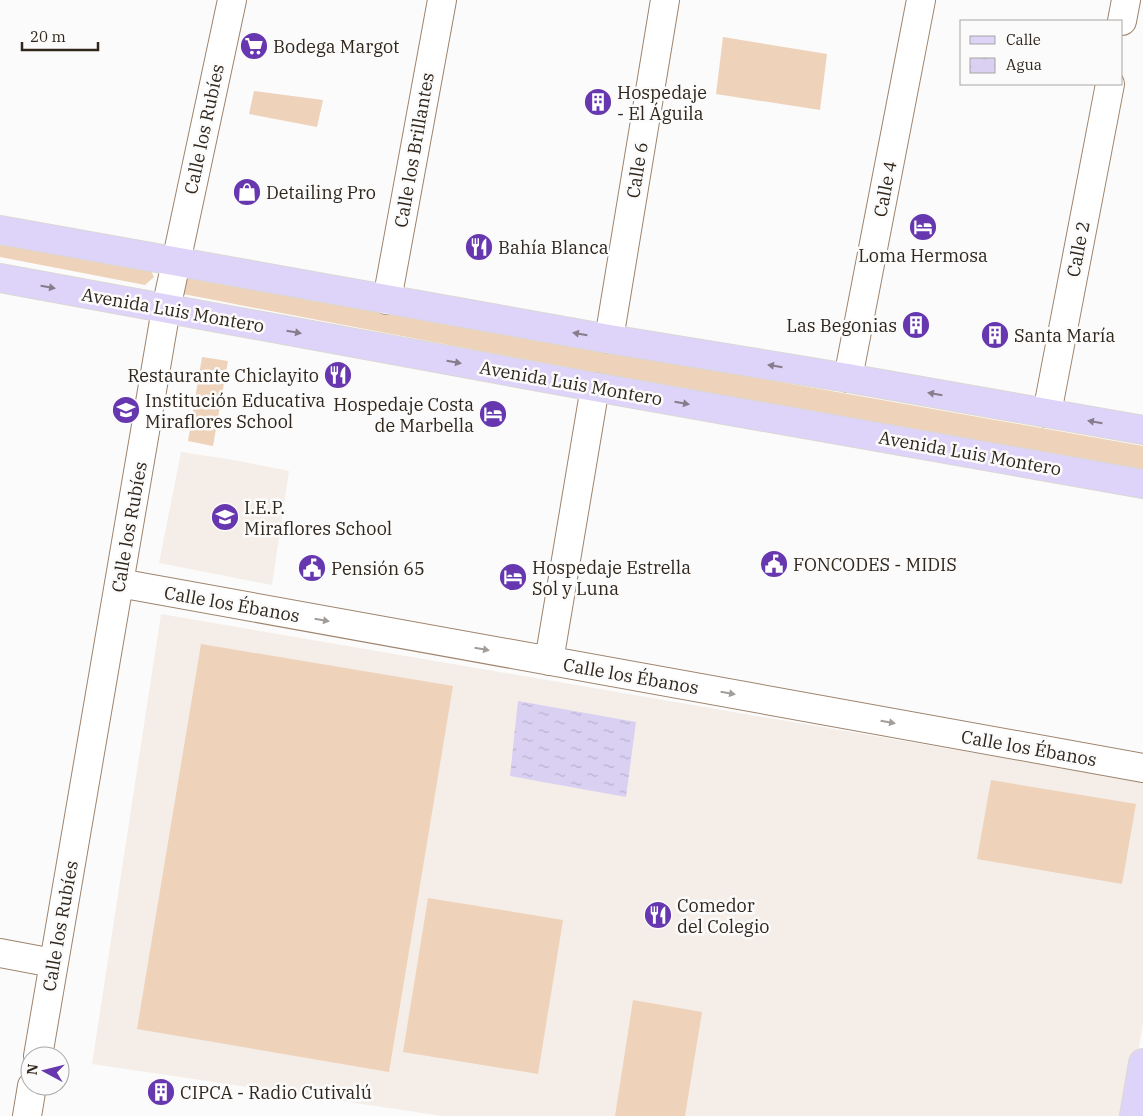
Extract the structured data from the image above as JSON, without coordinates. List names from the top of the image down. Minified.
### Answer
{"streets":{"main road":["Avenida Luis Montero"],"street":["Calle los Rubíes","Calle los Brillantes","Calle 6","Calle 4","Calle 2","Calle los Ébanos"]},"crossings":[["Calle los Rubíes","Avenida Luis Montero"],["Calle los Rubíes","Calle los Ébanos"]],"one_way":["Calle los Ébanos"],"places":{"supermarket":["Bodega Margot"],"building":["Hospedaje - El Águila","Las Begonias","Santa María","CIPCA - Radio Cutivalú"],"shop":["Detailing Pro"],"hotel":["Loma Hermosa","Hospedaje Costa de Marbella","Hospedaje Estrella Sol y Luna"],"restaurant":["Bahía Blanca","Restaurante Chiclayito","Comedor del Colegio"],"school or university":["Institución Educativa Miraflores School","I.E.P. Miraflores School"],"public building":["FONCODES - MIDIS","Pensión 65"]},"legend":["Calle","Agua"],"scale_bar":"20 m","north":"left"}
